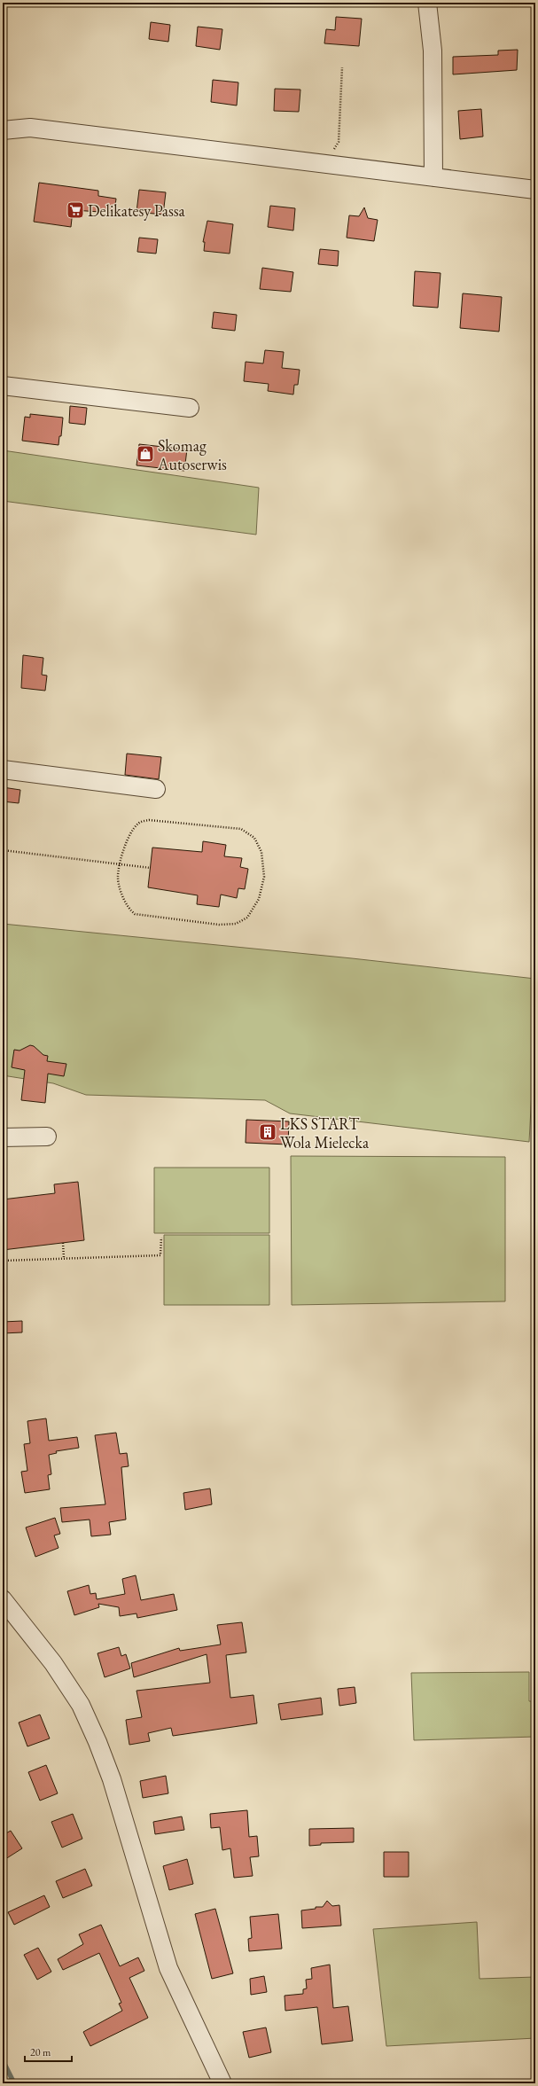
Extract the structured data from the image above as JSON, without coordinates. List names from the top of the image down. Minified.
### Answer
{"places":{"supermarket":["Delikatesy Passa"],"shop":["Skomag Autoserwis"],"building":["LKS START Wola Mielecka"]},"scale_bar":"20 m"}
